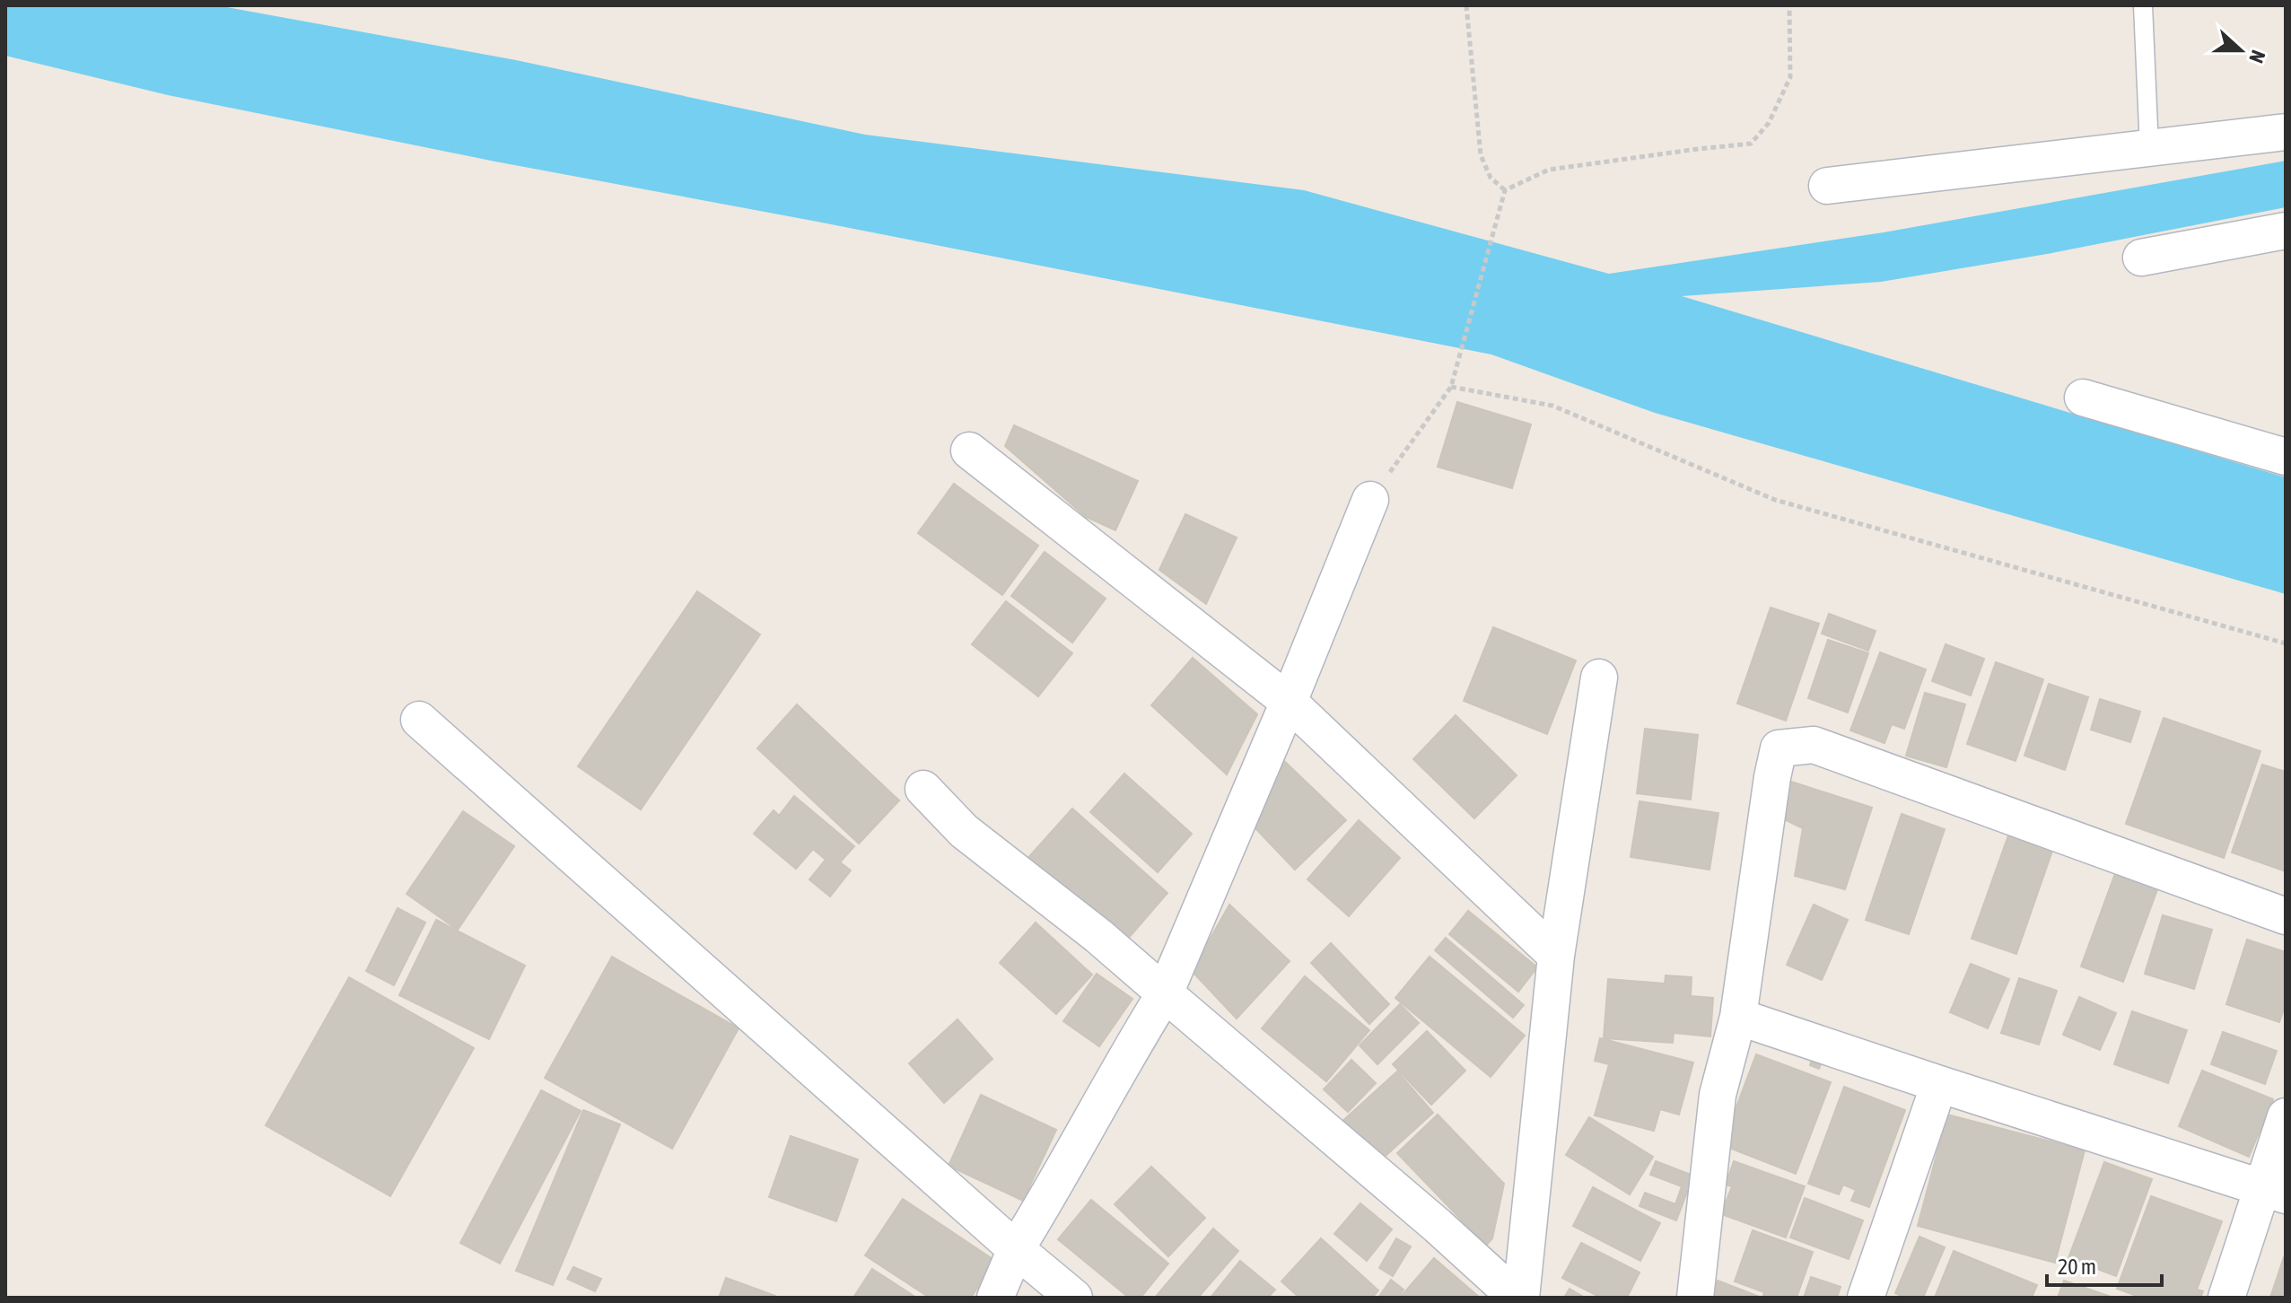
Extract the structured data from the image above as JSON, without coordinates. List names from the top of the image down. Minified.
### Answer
{"scale_bar":"20 m","north":"right"}
